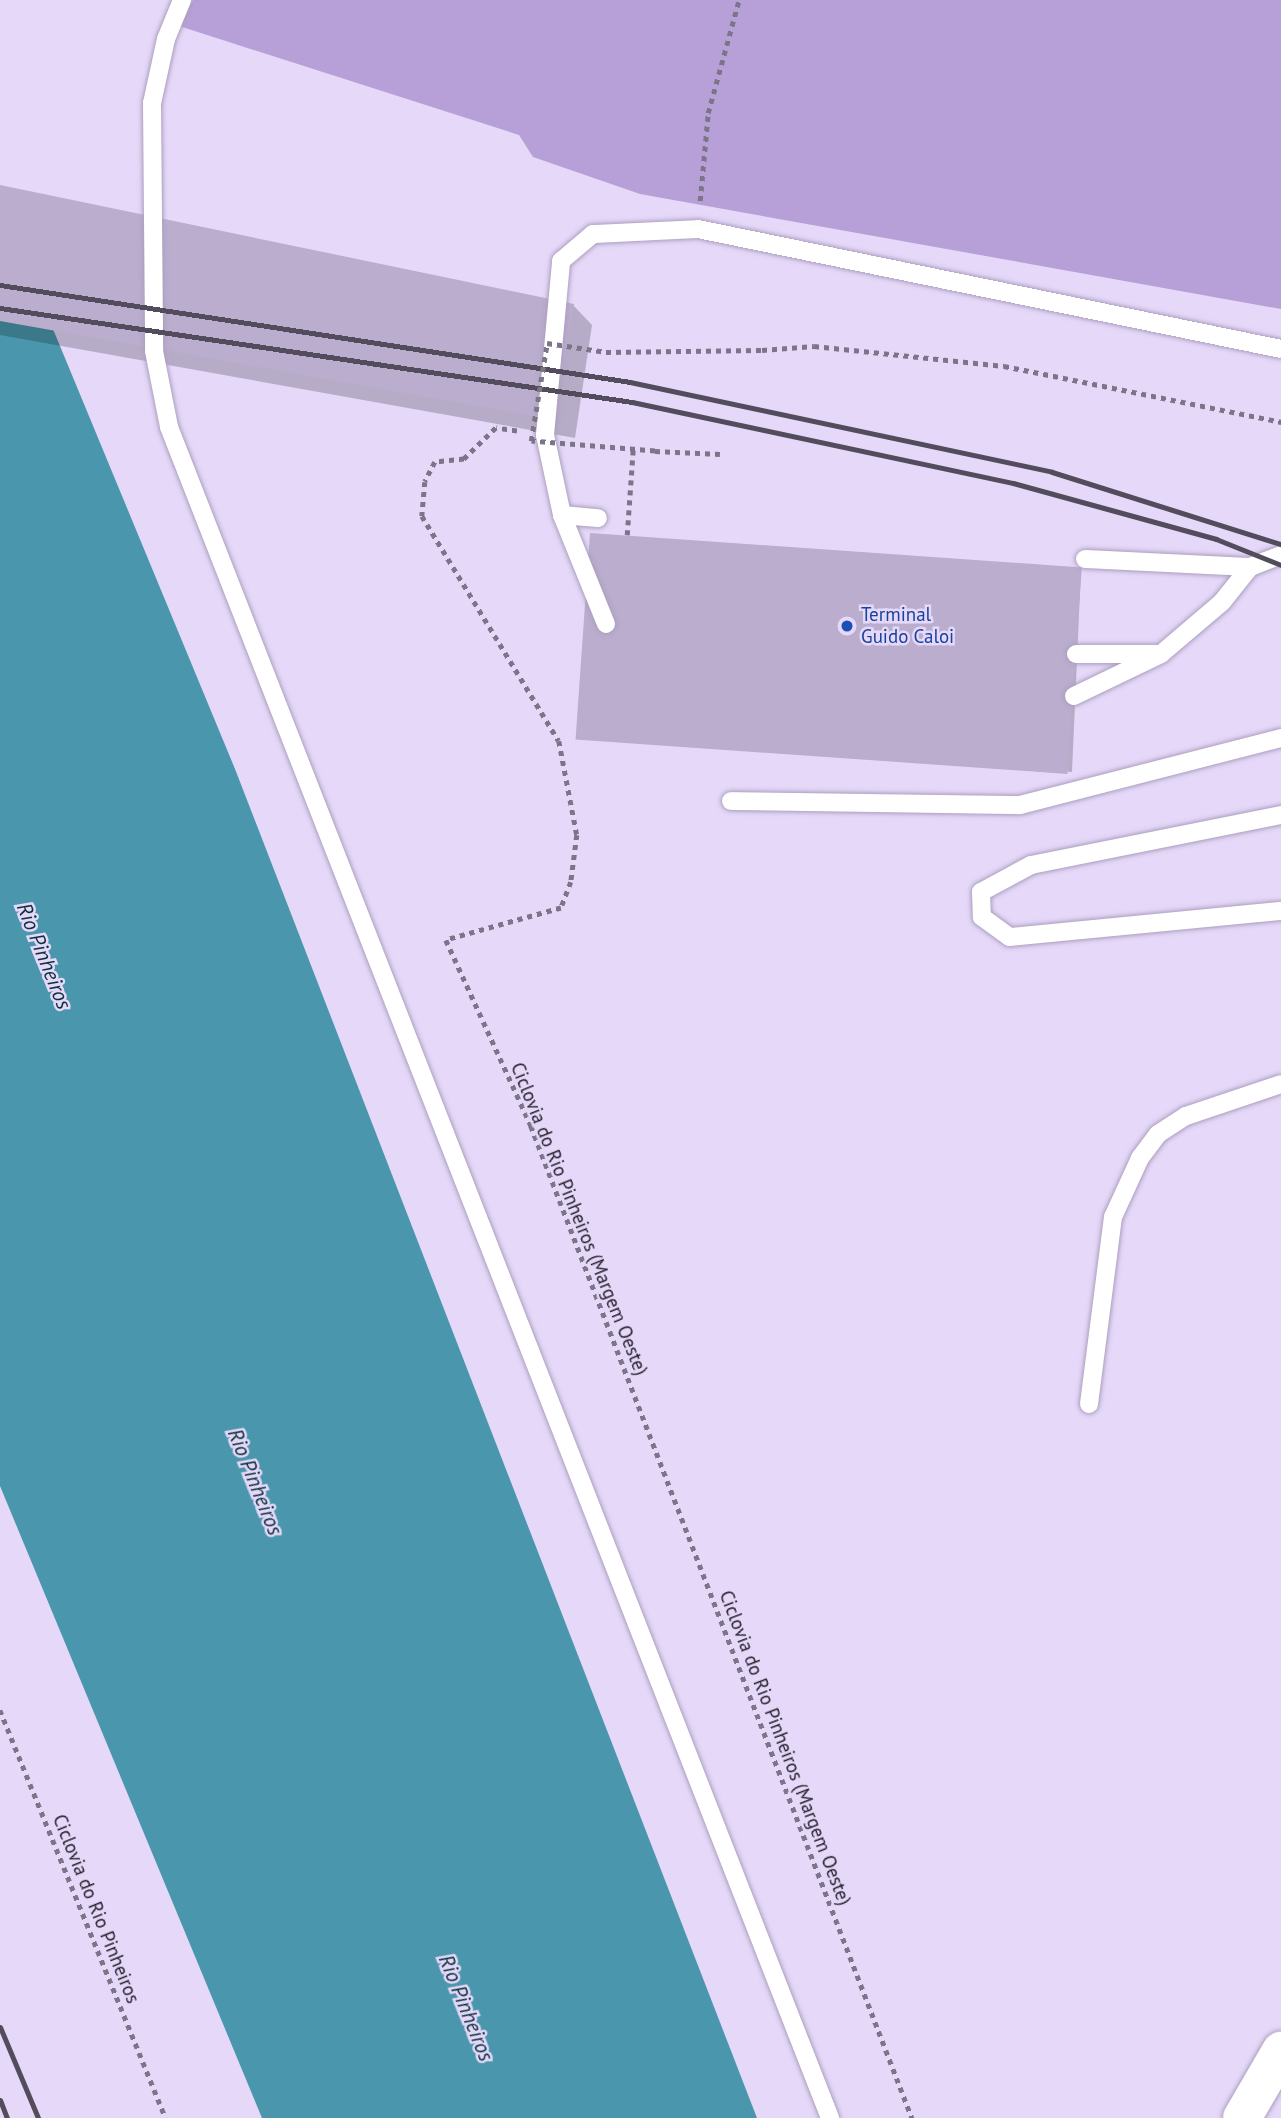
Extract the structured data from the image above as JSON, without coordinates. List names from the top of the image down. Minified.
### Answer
{"streets":{"path":["Ciclovia do Rio Pinheiros (Margem Oeste)","Ciclovia do Rio Pinheiros"]},"water":["Rio Pinheiros"],"places":["Terminal Guido Caloi"]}
